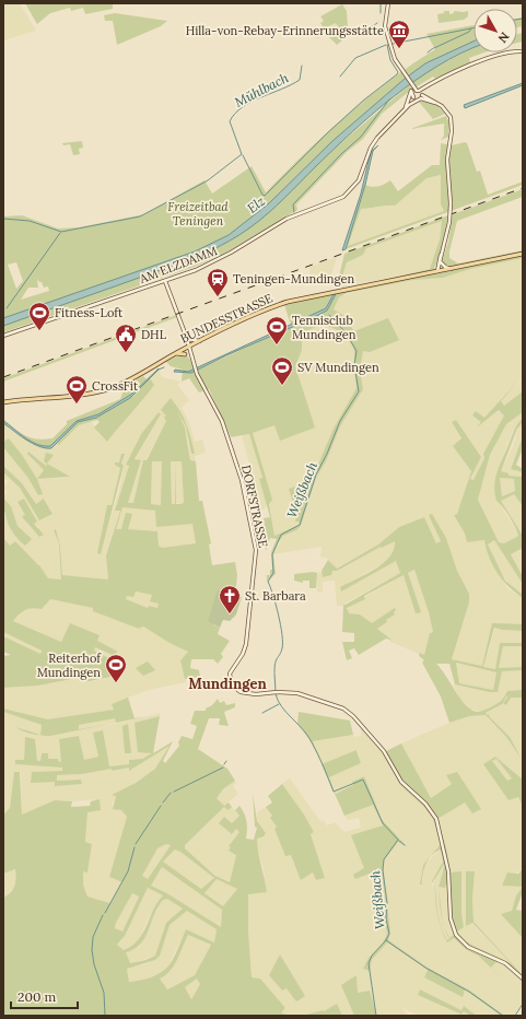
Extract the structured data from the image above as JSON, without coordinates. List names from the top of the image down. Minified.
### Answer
{"streets":{"main road":["BUNDESSTRASSE"],"street":["AM ELZDAMM","DORFSTRASSE"]},"crossings":[["AM ELZDAMM","DORFSTRASSE"],["BUNDESSTRASSE","DORFSTRASSE"]],"districts":["Mundingen"],"water":["Mühlbach","Elz","Weißbach"],"parks":["Freizeitbad Teningen"],"places":{"museum":["Hilla-von-Rebay-Erinnerungsstätte"],"station":["Teningen-Mundingen"],"sports":["Fitness-Loft","Tennisclub Mundingen","SV Mundingen","CrossFit","Reiterhof Mundingen"],"public building":["DHL"],"church":["St. Barbara"]},"scale_bar":"200 m","north":"bottom right"}
